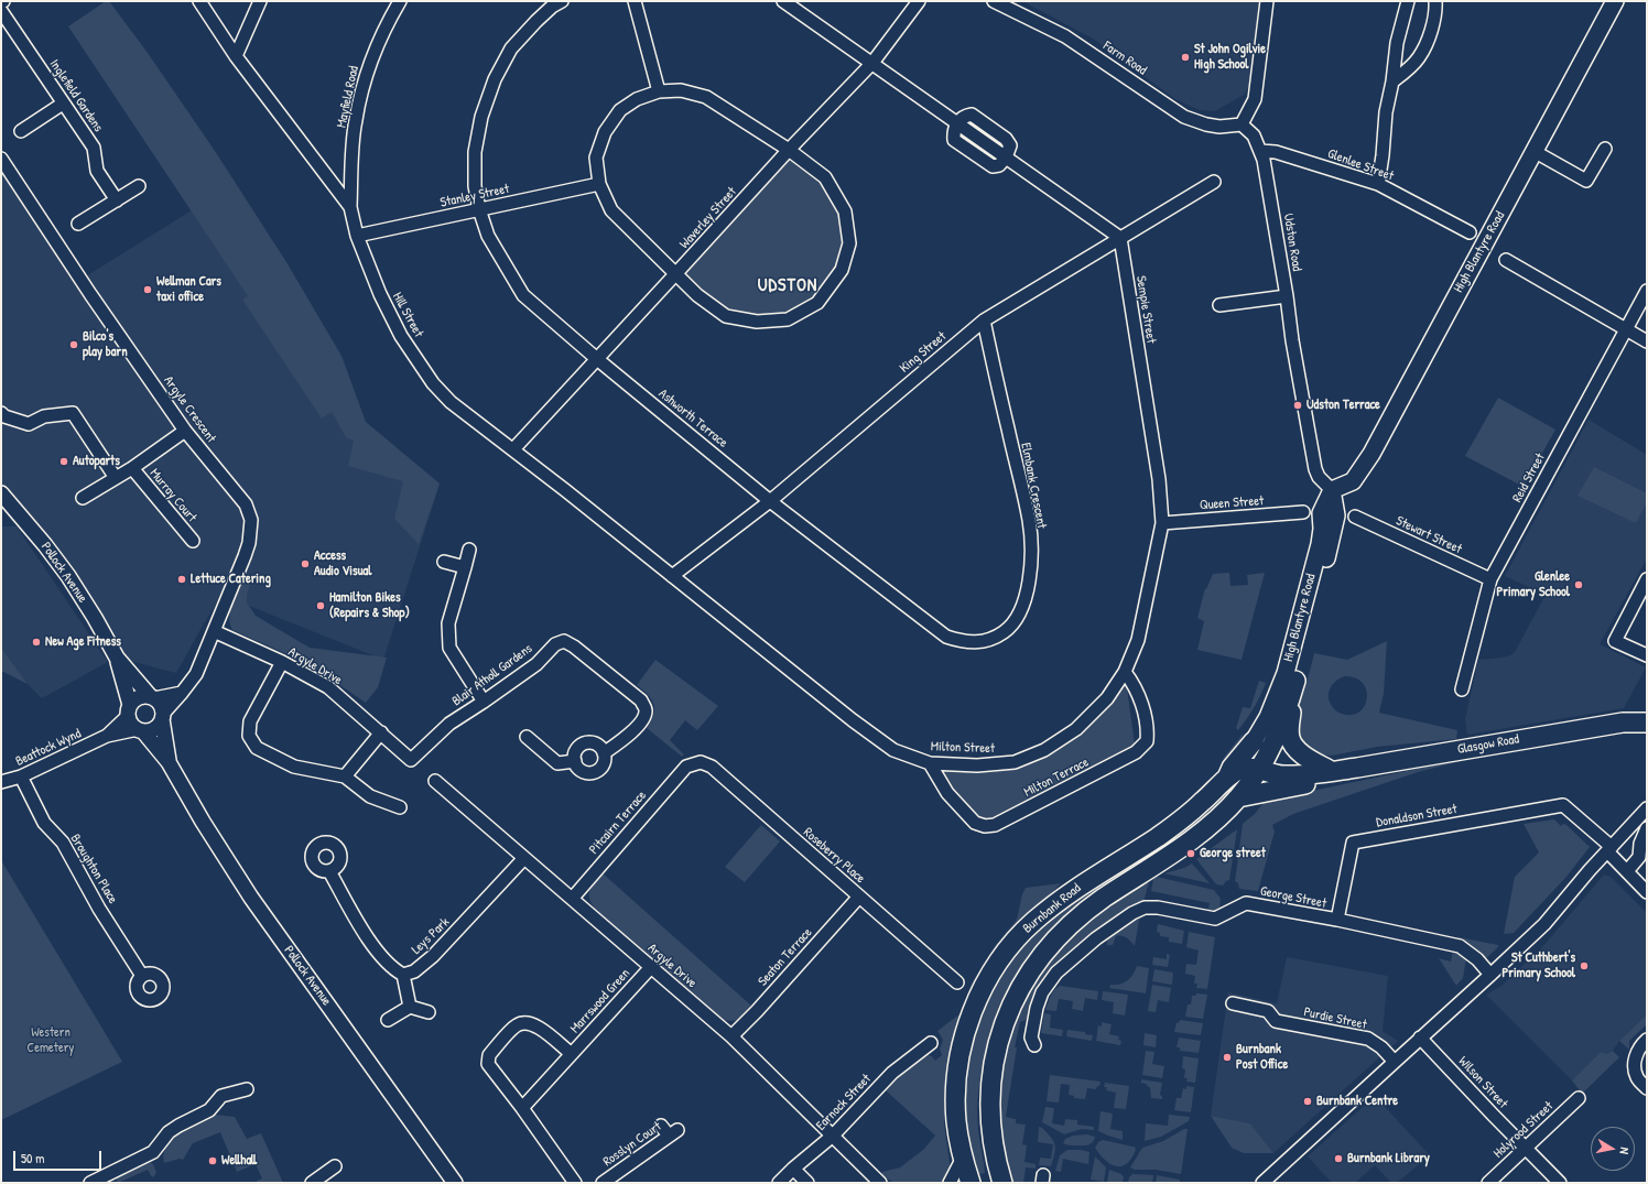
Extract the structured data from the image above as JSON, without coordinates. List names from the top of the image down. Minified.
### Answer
{"streets":{"main road":["High Blantyre Road","Glasgow Road","Burnbank Road"],"street":["Farm Road","Inglefield Gardens","Mayfield Road","Glenlee Street","Stanley Street","Waverley Street","Udston Road","Sempie Street","Hill Street","King Street","Argyle Crescent","Ashworth Terrace","Reid Street","Elmbank Crescent","Murray Court","Queen Street","Stewart Street","Pollock Avenue","Argyle Drive","Blair Atholl Gardens","Beattock Wynd","Milton Street","Milton Terrace","Donaldson Street","Pitcairn Terrace","Roseberry Place","Broughton Place","George Street","Leys Park","Seaton Terrace","Marrswood Green","Purdie Street","Wilson Street","Earnock Street","Holyrood Street","Rosslyn Court"]},"crossings":[["Farm Road","Udston Road"],["Mayfield Road","Hill Street"],["Glenlee Street","Udston Road"],["Stanley Street","Hill Street"],["Stanley Street","Ashworth Terrace"],["Waverley Street","Hill Street"],["Waverley Street","Ashworth Terrace"],["Udston Road","High Blantyre Road"],["High Blantyre Road","Burnbank Road"],["Sempie Street","King Street"],["Sempie Street","Queen Street"],["Sempie Street","Milton Street"],["Hill Street","King Street"],["Hill Street","Milton Street"],["King Street","Ashworth Terrace"],["King Street","Elmbank Crescent"],["King Street","Milton Street"],["Argyle Crescent","Murray Court"],["Argyle Crescent","Pollock Avenue"],["Argyle Crescent","Argyle Drive"],["Argyle Crescent","Beattock Wynd"],["Ashworth Terrace","Elmbank Crescent"],["Reid Street","Stewart Street"],["Queen Street","Milton Street"],["Pollock Avenue","Beattock Wynd"],["Argyle Drive","Blair Atholl Gardens"],["Argyle Drive","Pitcairn Terrace"],["Argyle Drive","Leys Park"],["Argyle Drive","Seaton Terrace"],["Argyle Drive","Marrswood Green"],["Argyle Drive","Earnock Street"],["Glasgow Road","Burnbank Road"],["Beattock Wynd","Broughton Place"],["Milton Street","Milton Terrace"],["Donaldson Street","George Street"],["Pitcairn Terrace","Roseberry Place"],["Roseberry Place","Seaton Terrace"],["Wilson Street","Holyrood Street"]],"districts":["UDSTON"],"parks":["Western Cemetery"],"places":["St John Ogilvie High School","Wellman Cars taxi office","Bilco's play barn","Udston Terrace","Autoparts","Access Audio Visual","Lettuce Catering","Glenlee Primary School","Hamilton Bikes (Repairs & Shop)","New Age Fitness","George street","St Cuthbert's Primary School","Burnbank Post Office","Burnbank Centre","Burnbank Library","Wellhall"],"scale_bar":"50 m","north":"right"}
